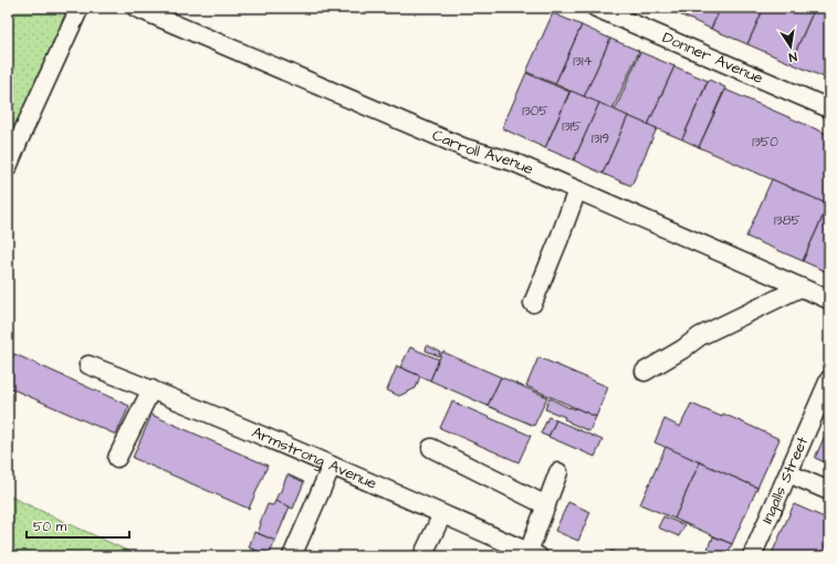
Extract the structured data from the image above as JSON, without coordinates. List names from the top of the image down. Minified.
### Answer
{"streets":{"street":["Donner Avenue","Carroll Avenue","Armstrong Avenue","Ingalls Street"]},"house_numbers":["1314","1305","1315","1319","1350","1385"],"scale_bar":"50 m","north":"bottom"}
